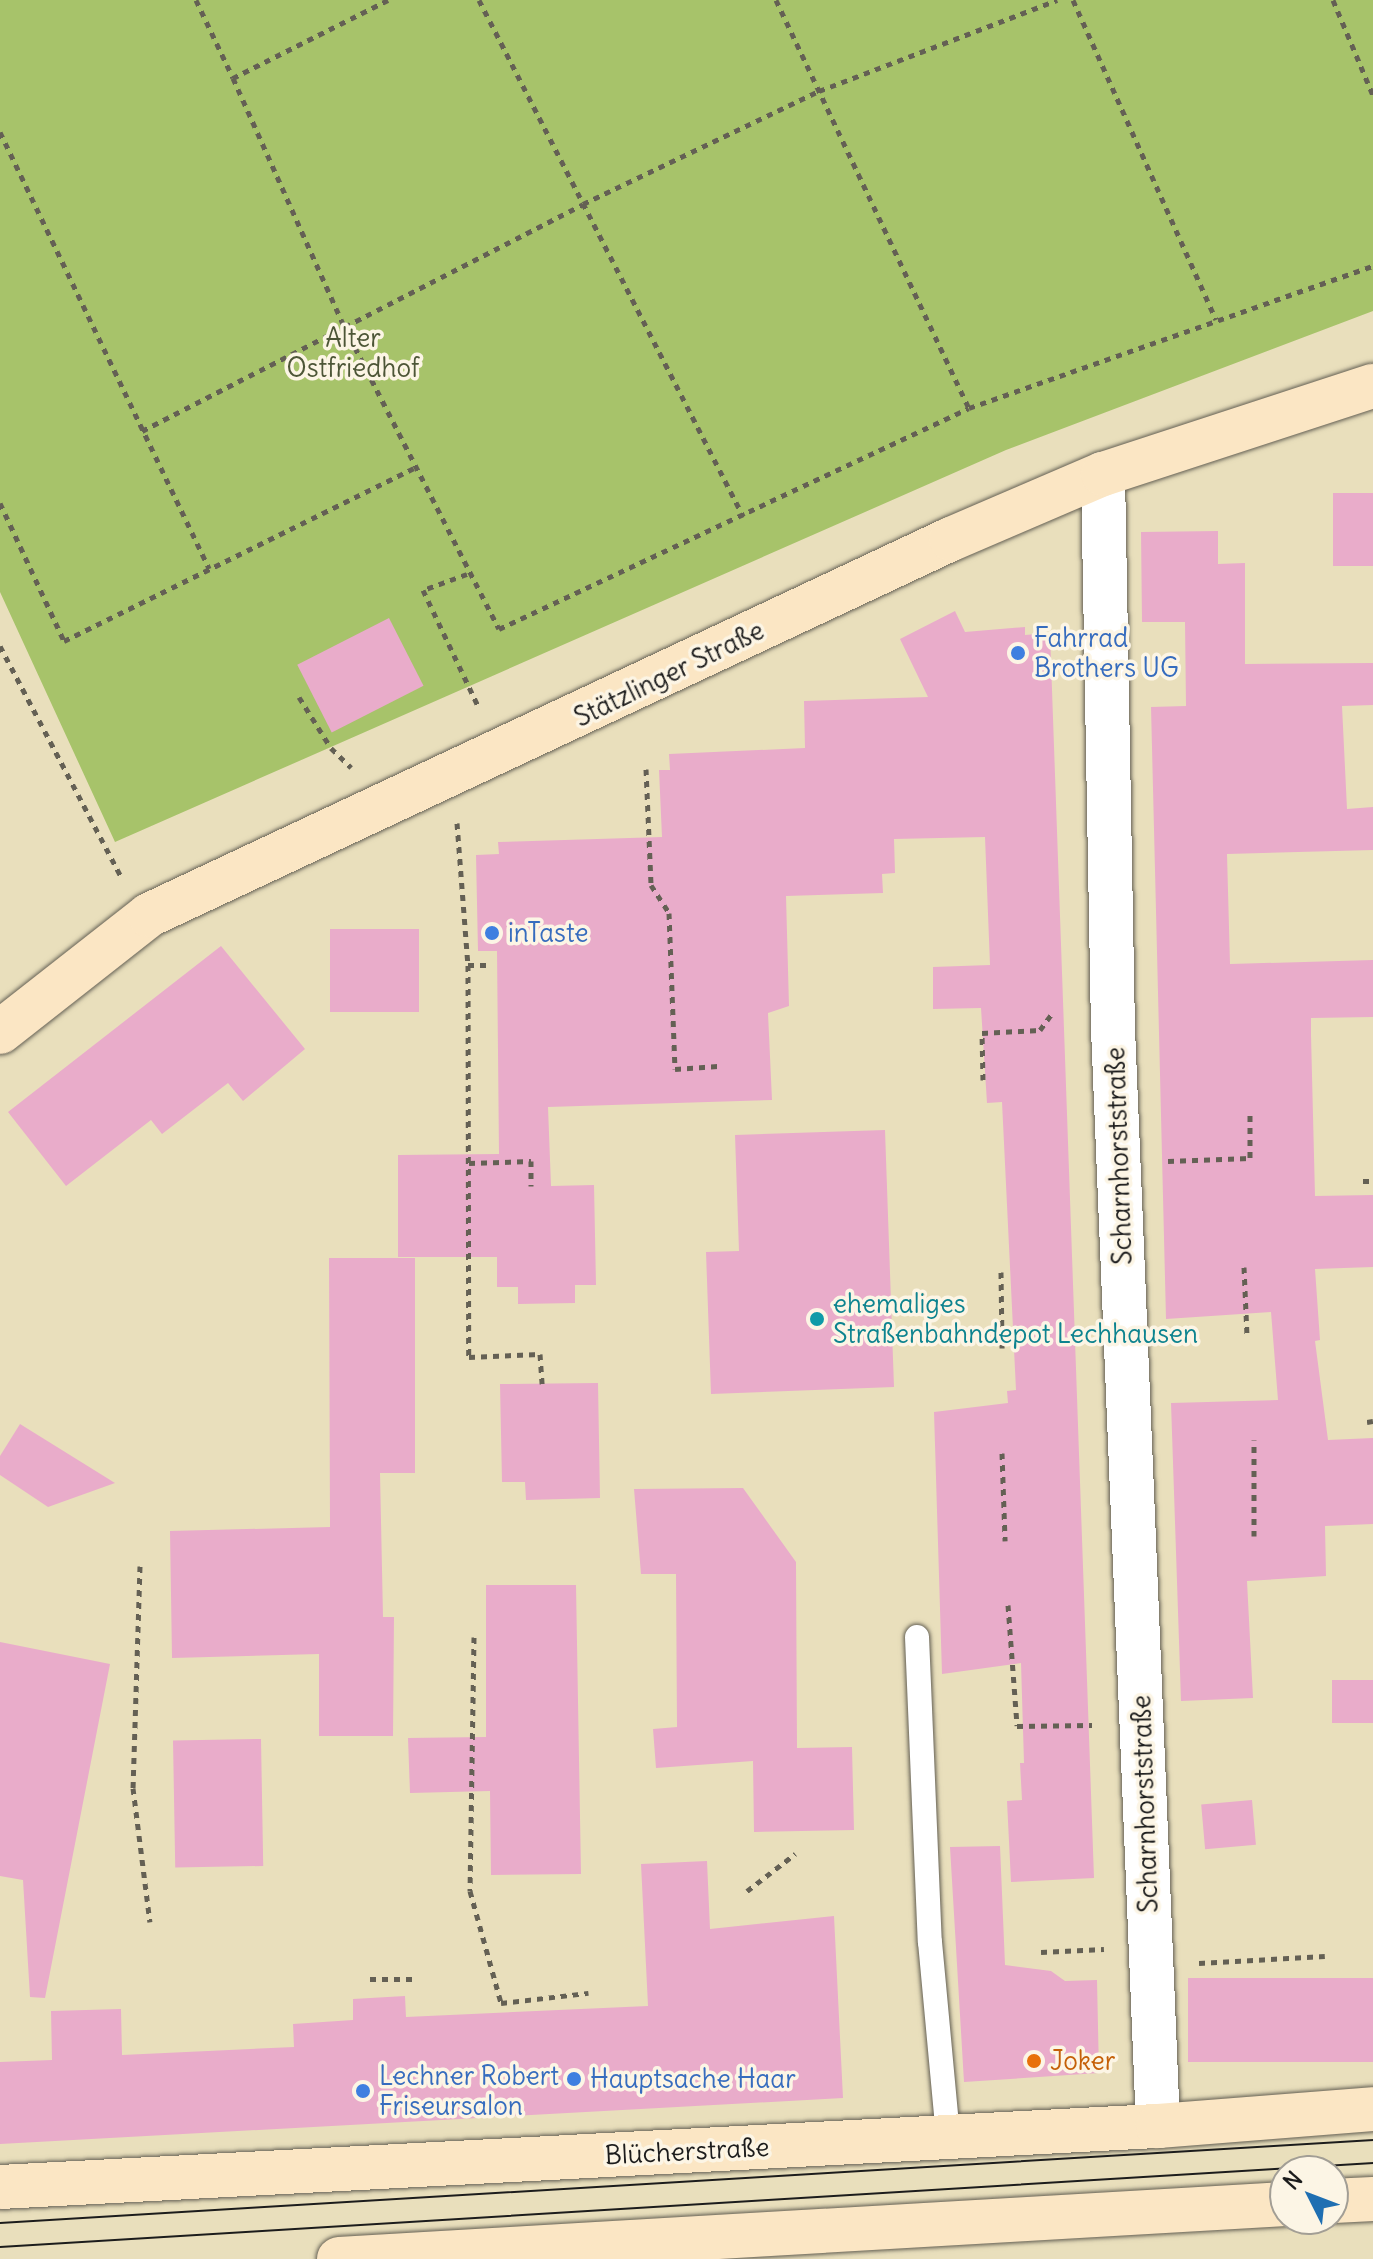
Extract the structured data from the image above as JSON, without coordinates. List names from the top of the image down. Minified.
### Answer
{"streets":{"street":["Stätzlinger Straße","Scharnhorststraße","Blücherstraße"]},"crossings":[["Stätzlinger Straße","Scharnhorststraße"],["Scharnhorststraße","Blücherstraße"]],"parks":["Alter Ostfriedhof"],"places":["Fahrrad Brothers UG","inTaste","ehemaliges Straßenbahndepot Lechhausen","Joker","Hauptsache Haar","Lechner Robert Friseursalon"],"north":"top left"}
